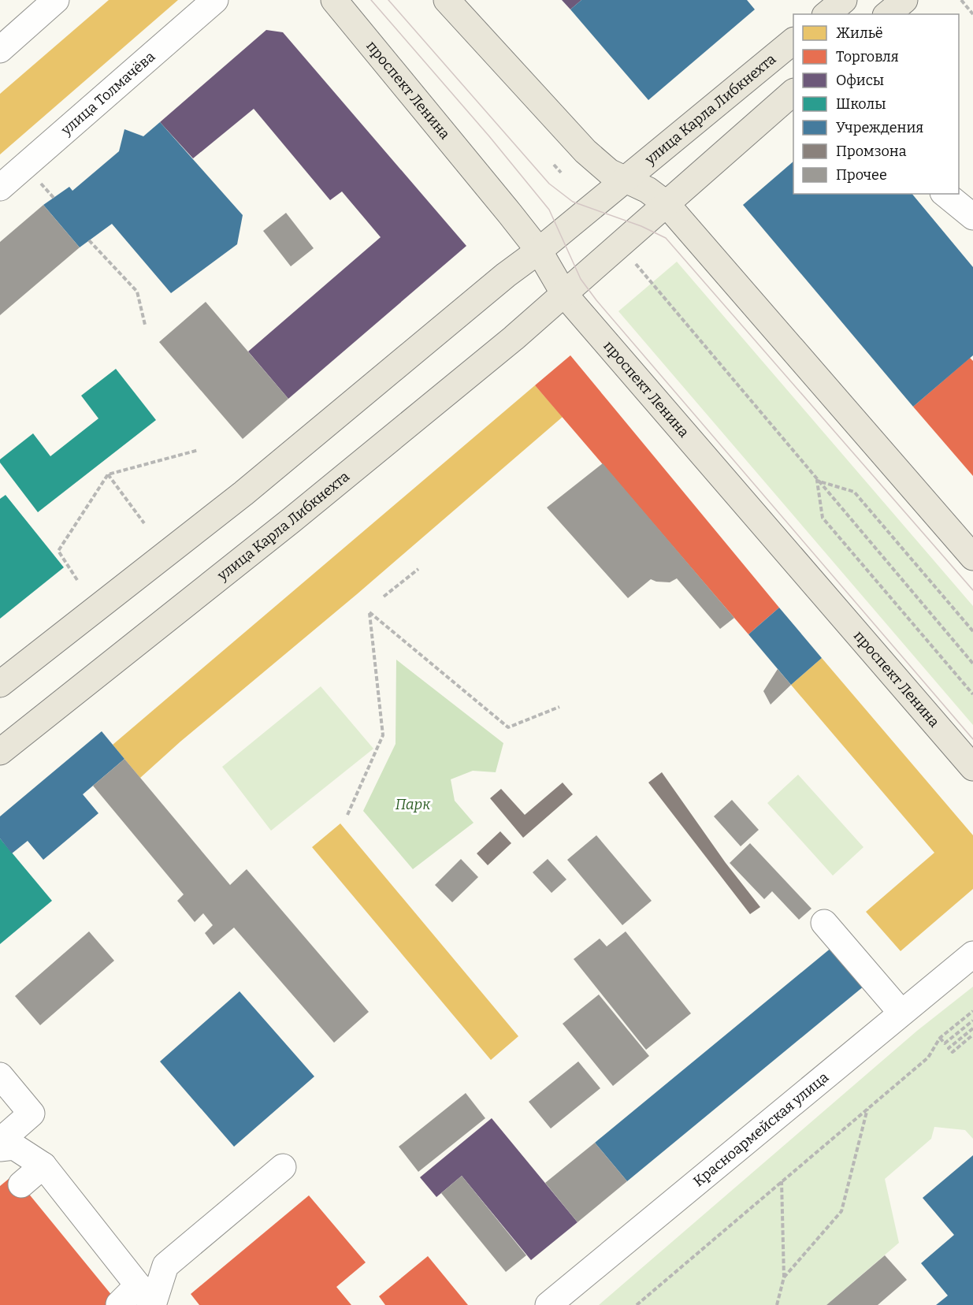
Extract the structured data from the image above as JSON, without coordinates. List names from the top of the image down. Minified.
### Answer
{"streets":{"main road":["проспект Ленина","улица Карла Либкнехта"],"street":["улица Толмачёва","Красноармейская улица"]},"crossings":[["проспект Ленина","улица Карла Либкнехта"]],"parks":["Парк"],"legend":["Жильё","Торговля","Офисы","Школы","Учреждения","Промзона","Прочее"]}
